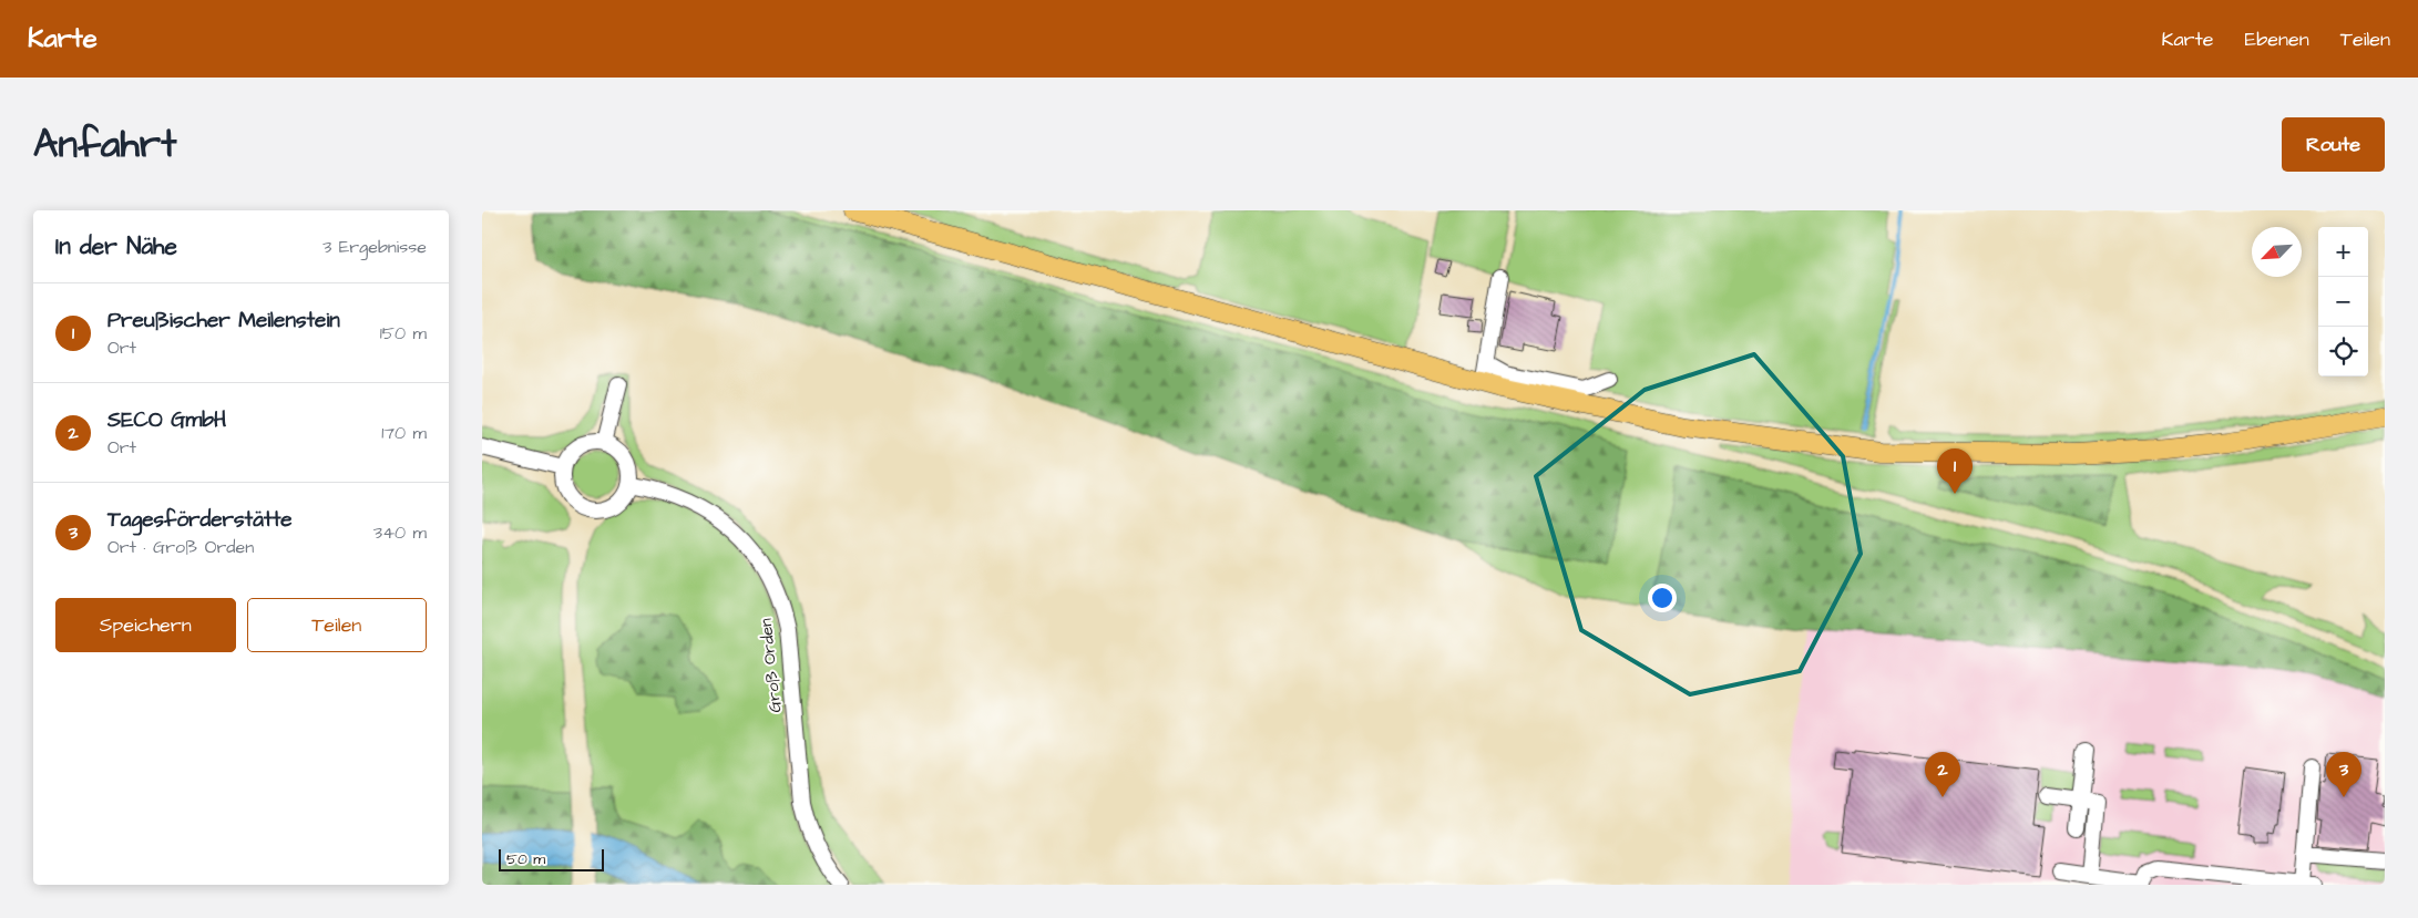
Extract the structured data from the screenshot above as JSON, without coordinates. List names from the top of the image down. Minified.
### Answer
{"streets":{"street":["Groß Orden"]},"scale_bar":"50 m","north":"bottom left","page":{"header":"Karte","nav":["Karte","Ebenen","Teilen"],"title":"Anfahrt","buttons":["Route",["Speichern","Teilen"]],"heading":["In der Nähe","3 Ergebnisse"],"map_buttons":["+","−"],"list":[{"mark":"1","name":"Preußischer Meilenstein","note":"Ort","value":"150 m"},{"mark":"2","name":"SECO GmbH","note":"Ort","value":"170 m"},{"mark":"3","name":"Tagesförderstätte","note":"Ort · Groß Orden","value":"340 m"}],"pins":["1","2","3"],"scale":"50 m"}}
